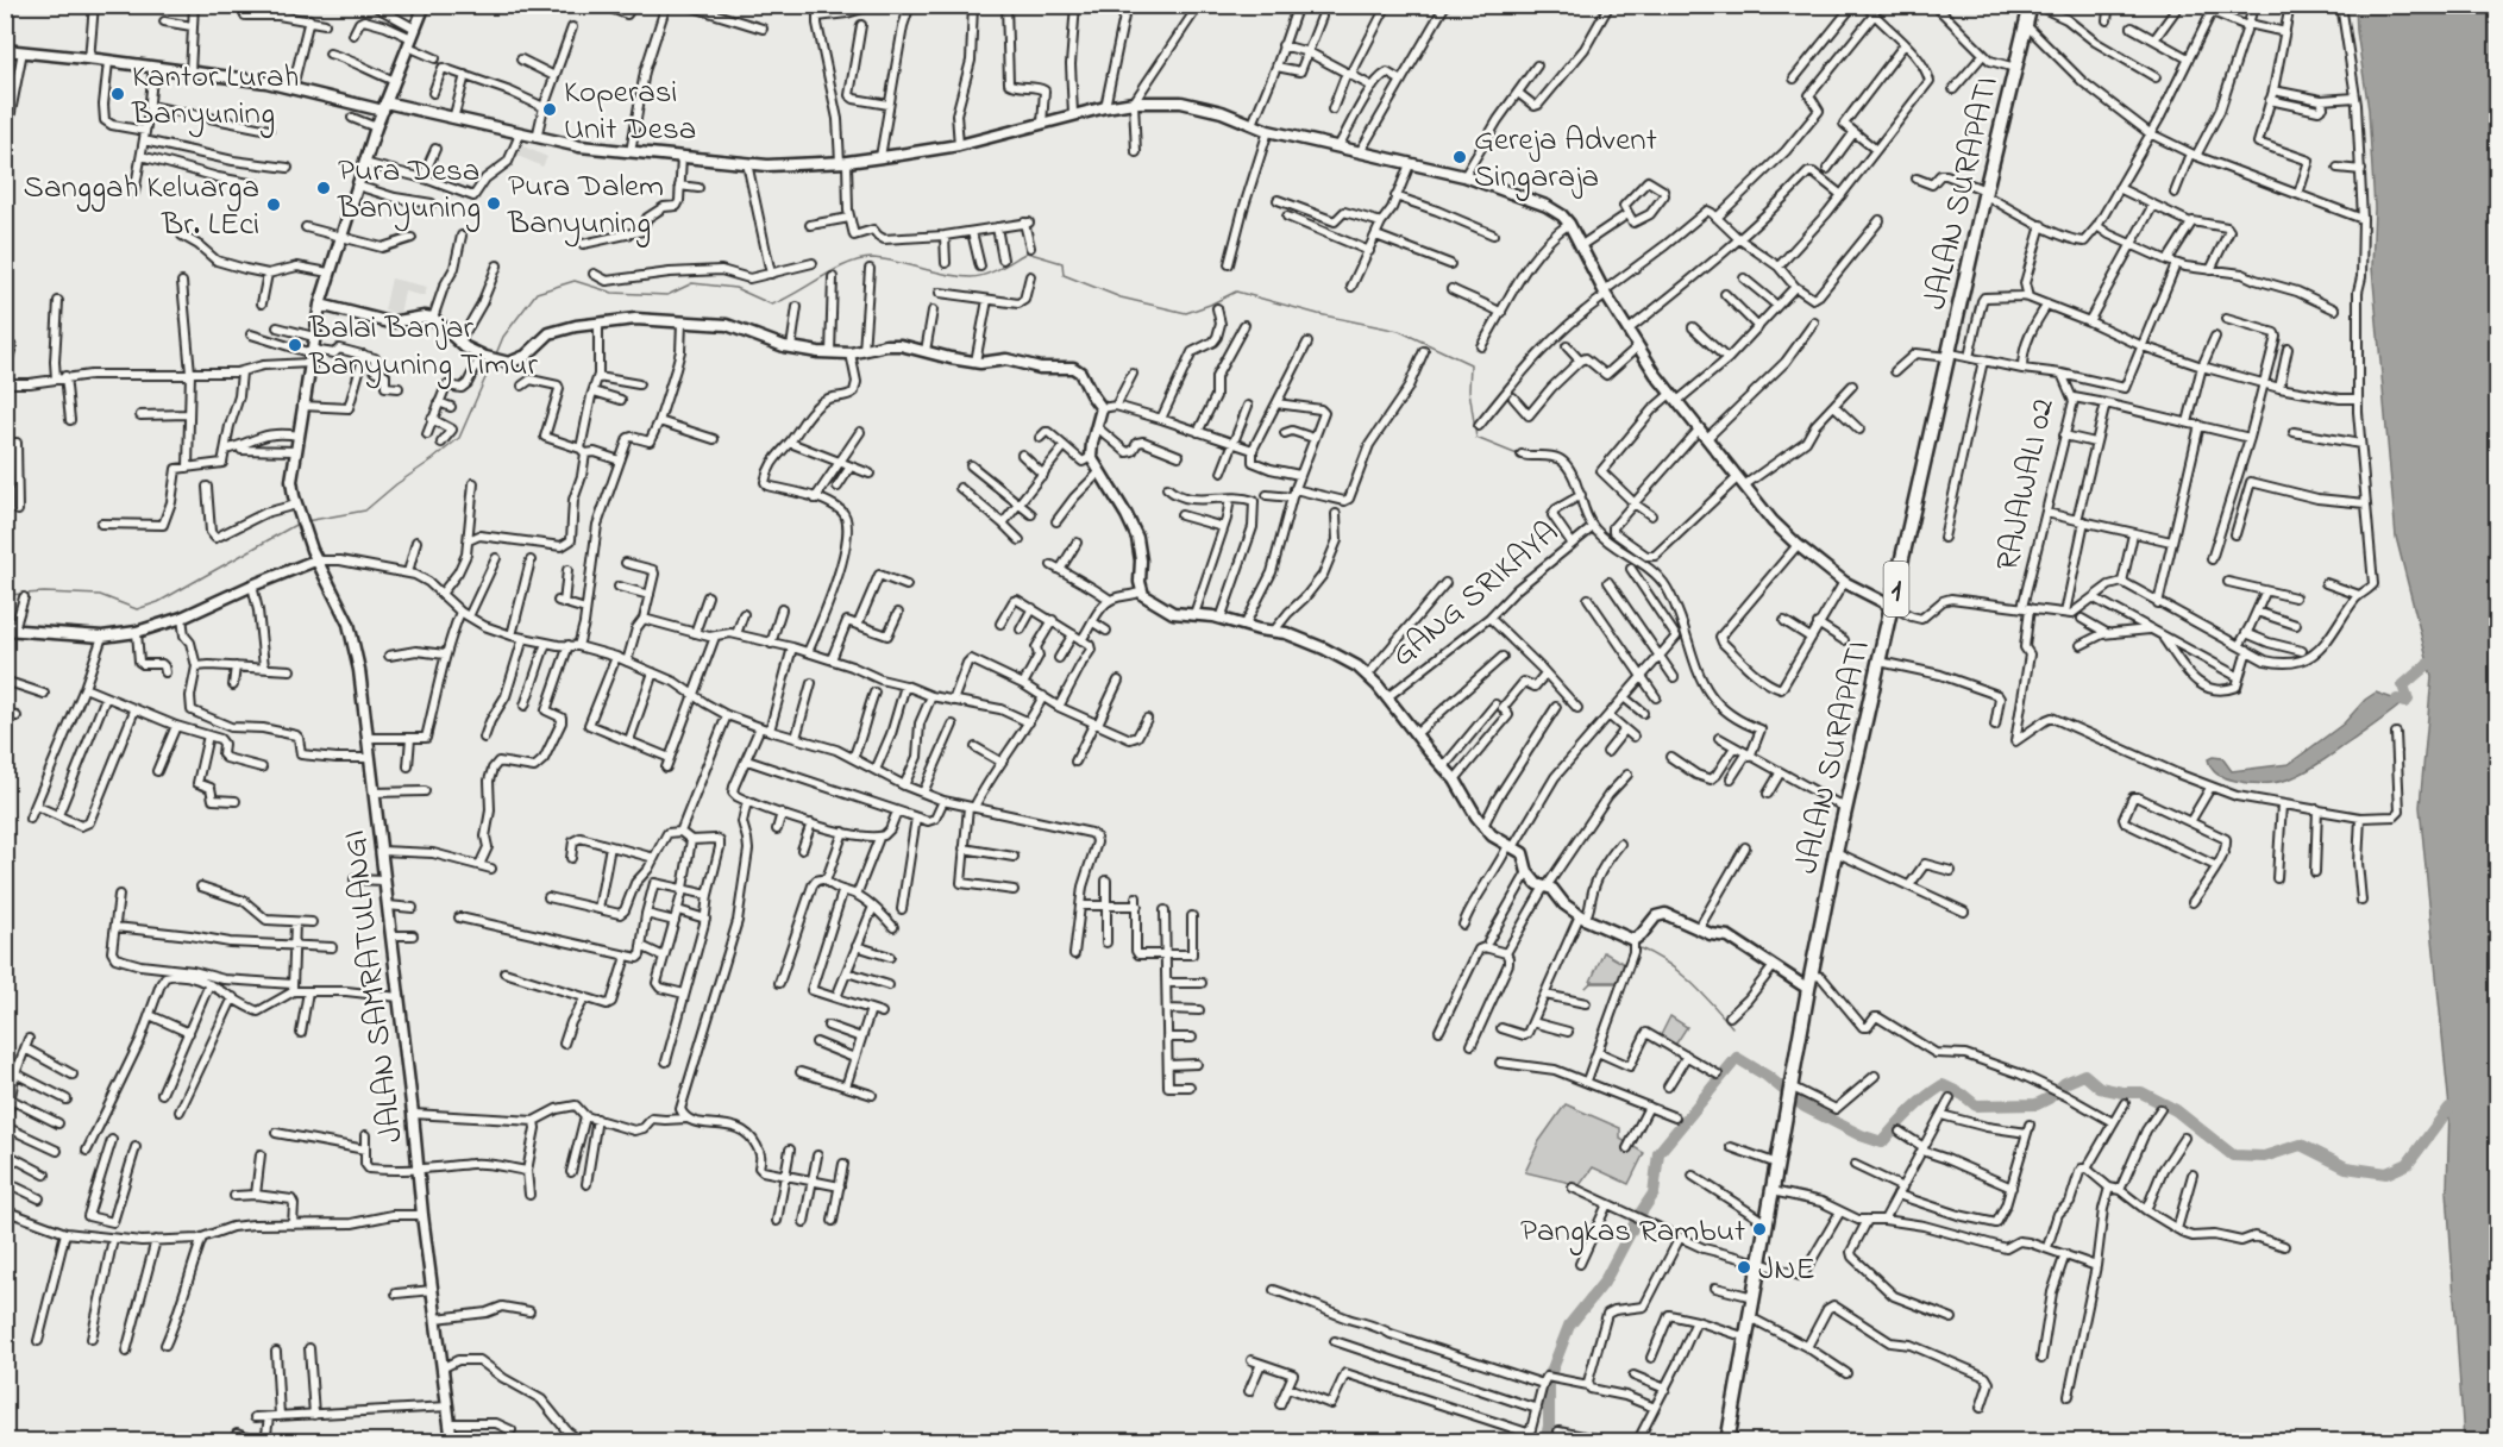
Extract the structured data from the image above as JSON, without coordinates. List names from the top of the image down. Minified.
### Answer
{"streets":{"highway":["JALAN SURAPATI","1"],"street":["RAJAWALI 02","GANG SRIKAYA","JALAN SAMRATULANGI"]},"places":["Kantor Lurah Banyuning","Koperasi Unit Desa","Gereja Advent Singaraja","Pura Desa Banyuning","Pura Dalem Banyuning","Sanggah Keluarga Br. LEci","Balai Banjar Banyuning Timur","Pangkas Rambut","JNE"]}
